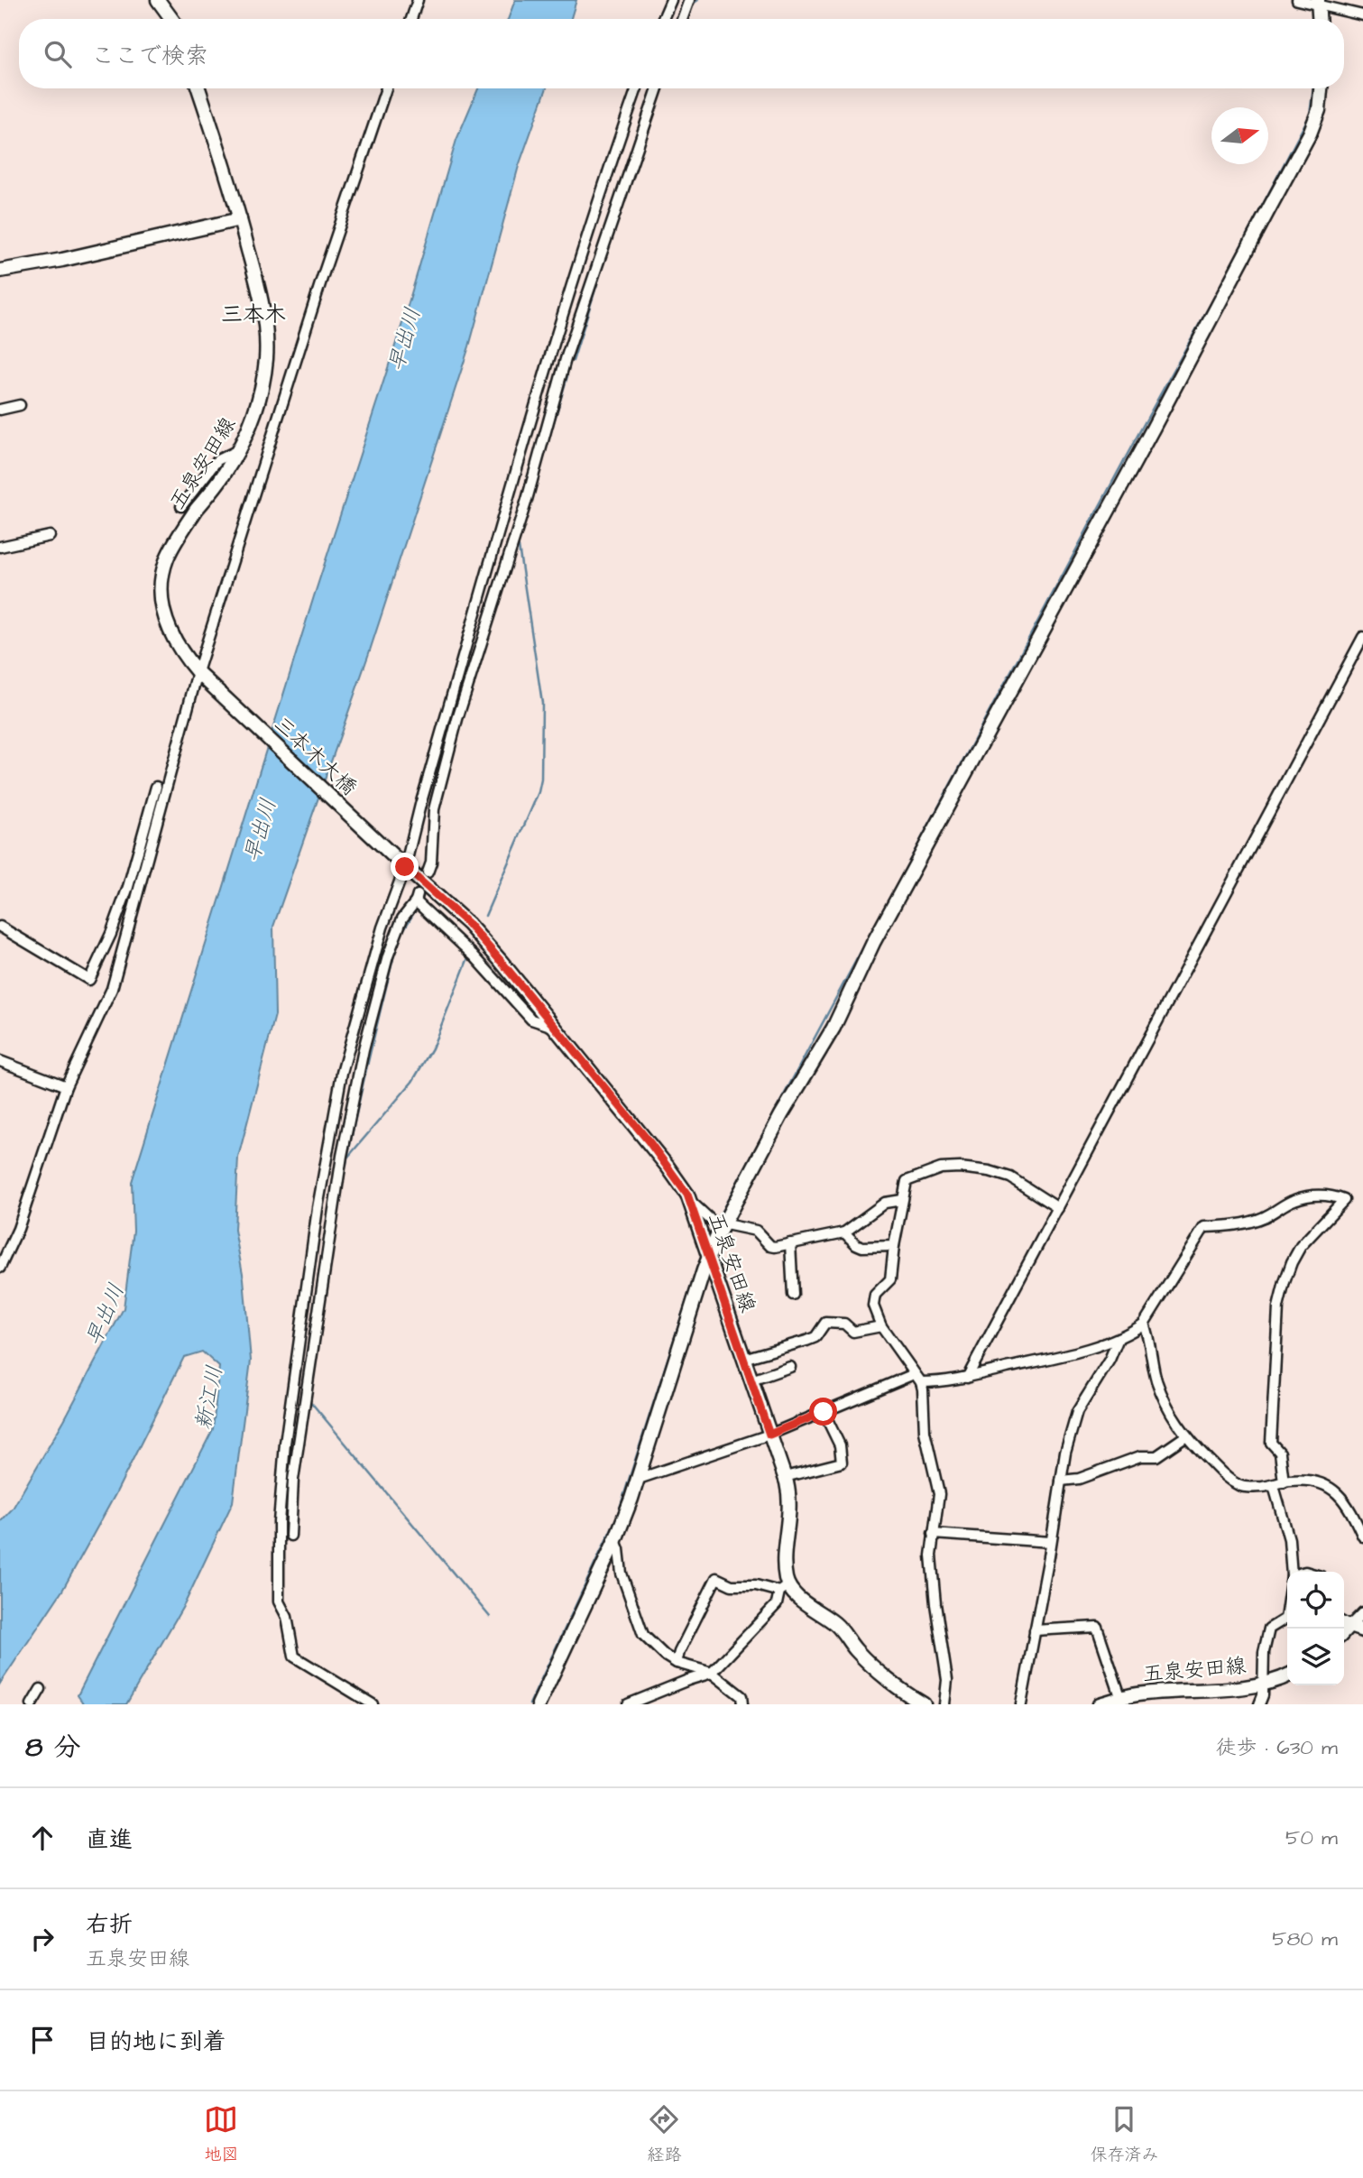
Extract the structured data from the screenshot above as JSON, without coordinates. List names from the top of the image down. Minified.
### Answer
{"streets":{"main road":["五泉安田線","三本木大橋"]},"crossings":[["五泉安田線","三本木大橋"]],"districts":["三本木"],"water":["早出川","新江川"],"north":"right","page":{"search":"ここで検索","heading":["8 分","徒歩 · 630 m"],"list":[["直進","50 m"],["右折","五泉安田線","580 m"],"目的地に到着"],"nav":["地図","経路","保存済み"]}}
